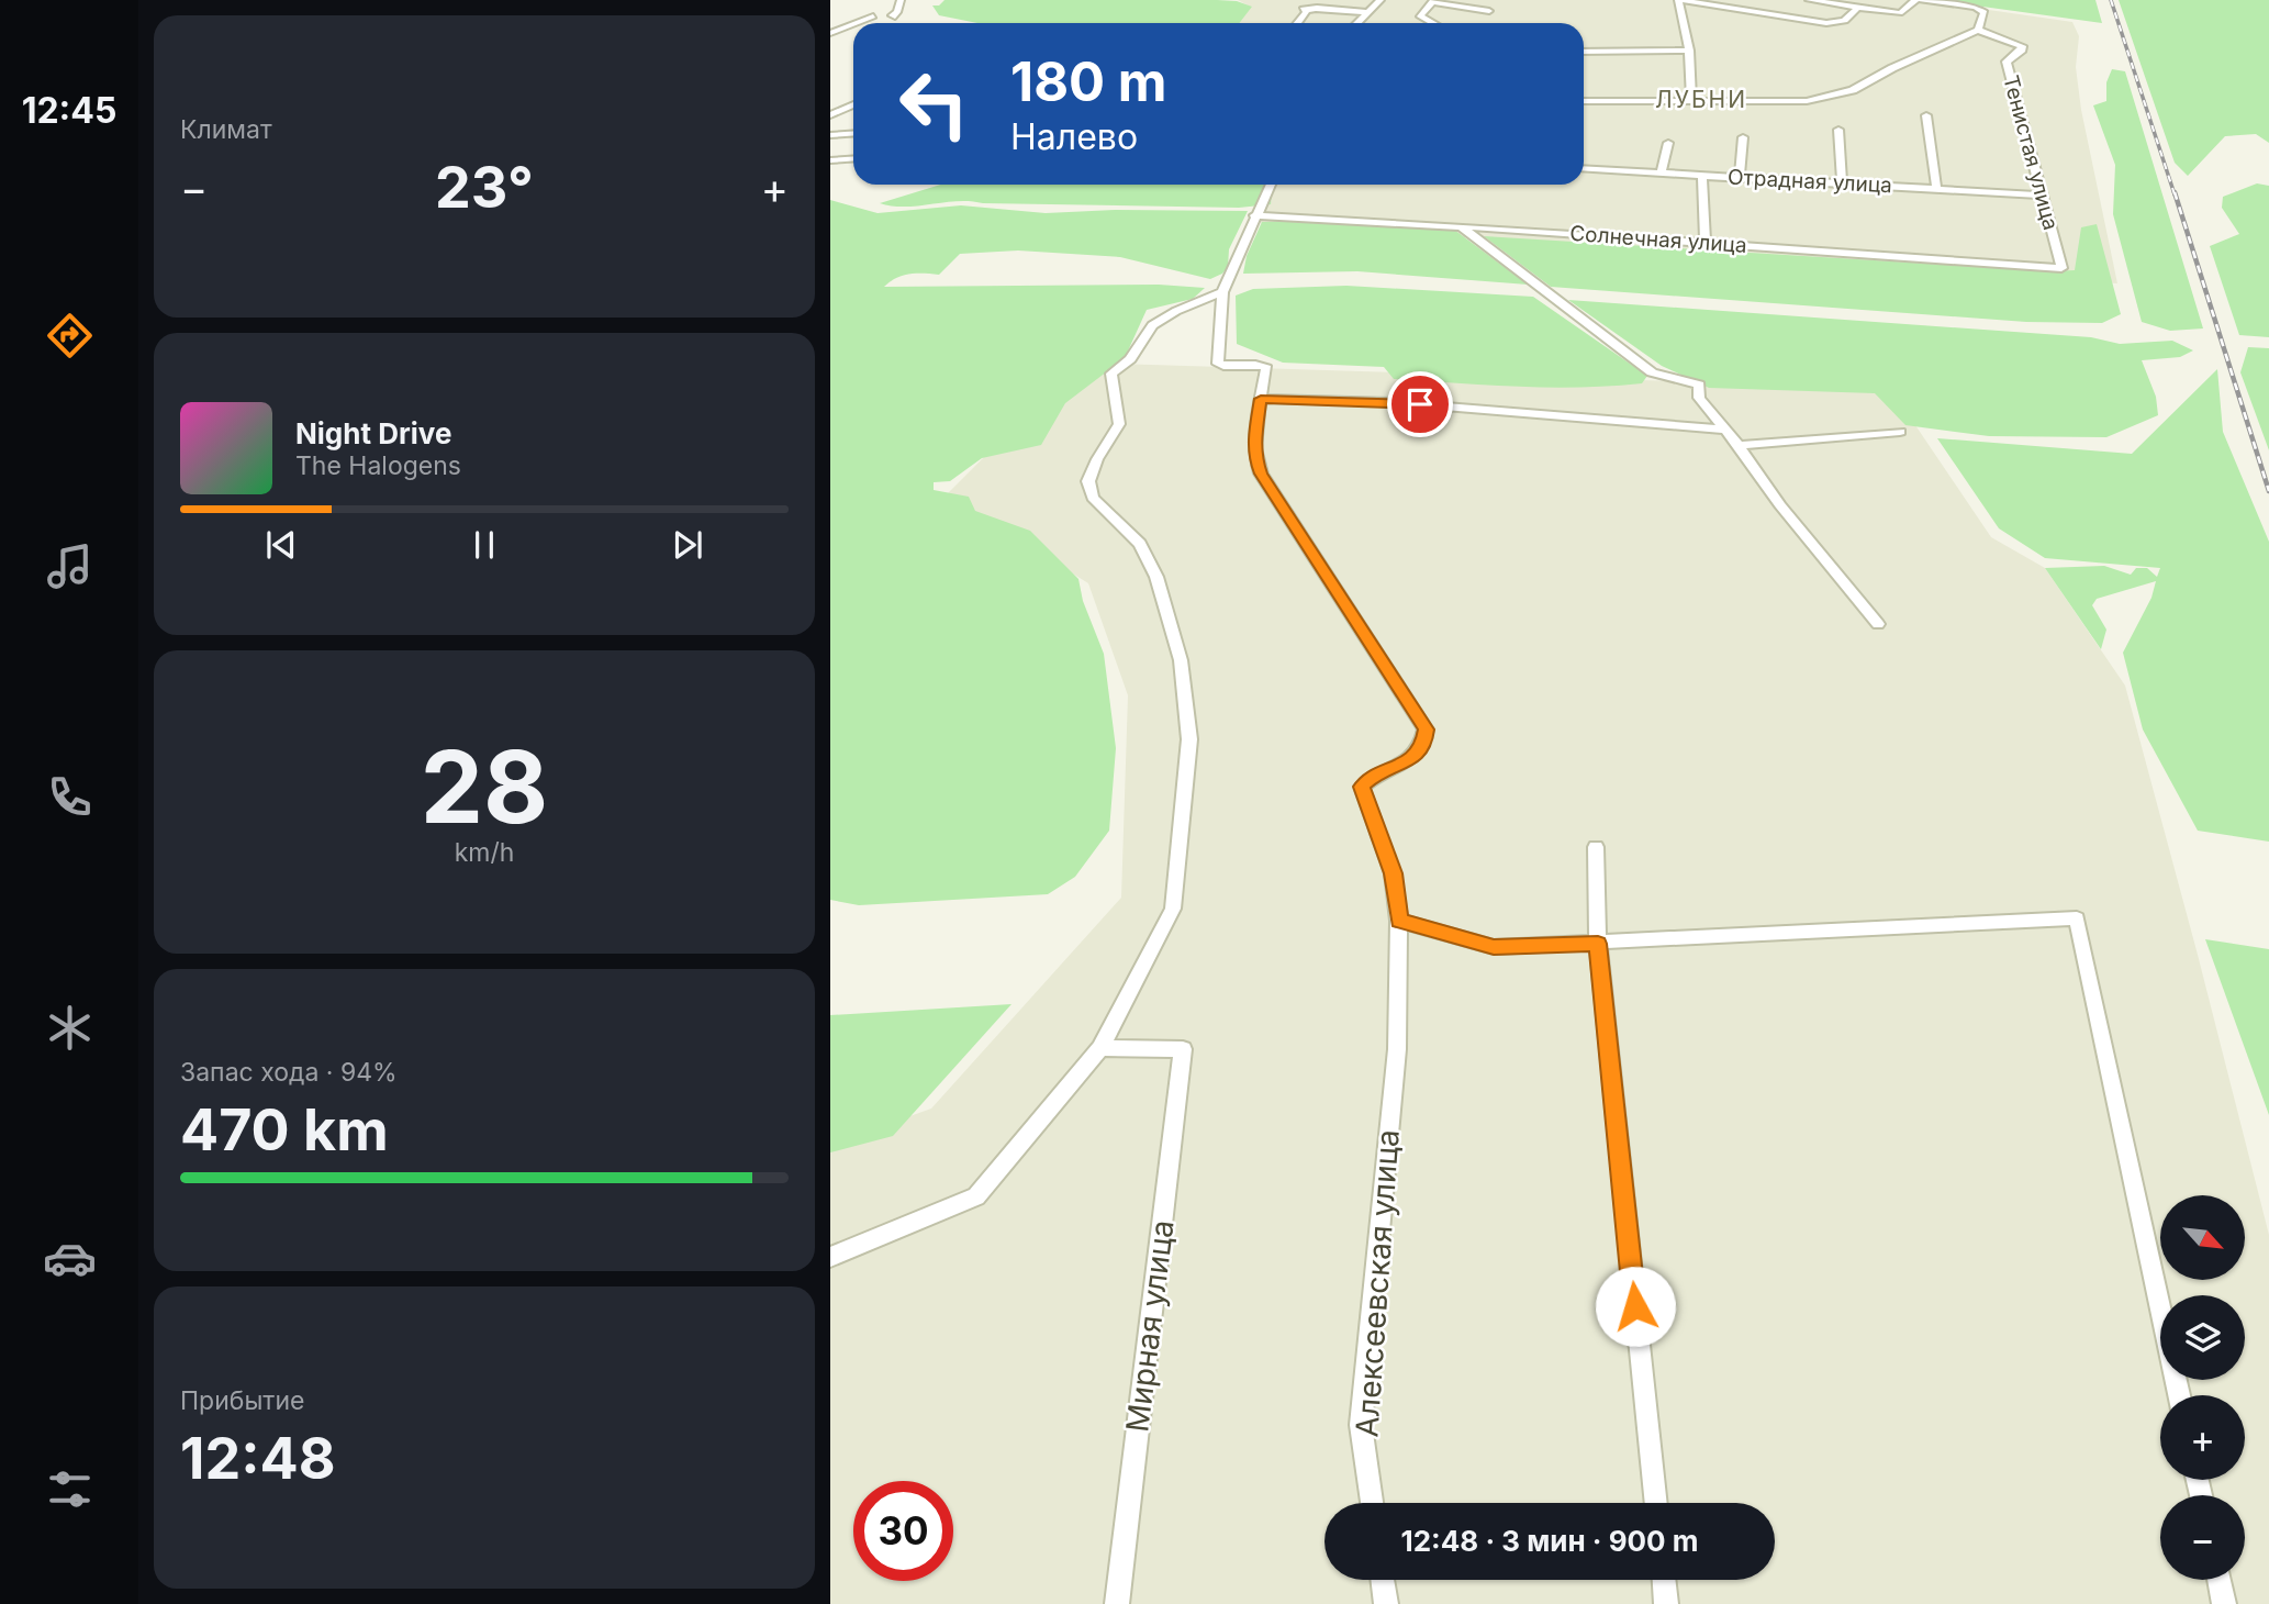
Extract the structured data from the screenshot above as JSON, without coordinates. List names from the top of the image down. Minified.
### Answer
{"streets":{"street":["Тенистая улица","Отрадная улица","Солнечная улица","Алексеевская улица","Мирная улица"]},"crossings":[["Тенистая улица","Отрадная улица"],["Тенистая улица","Солнечная улица"]],"districts":["ЛУБНИ"],"north":"bottom right","page":{"tabs":"12:45","tile":["Климат",["28","km/h"],["Запас хода · 94%","470 km"],["Прибытие","12:48"]],"turn":["180 m","Налево"],"heat":["−","23°","+"],"song":["Night Drive","The Halogens"],"map_buttons":["+","−"],"limit":"30","trip":"12:48 · 3 мин · 900 m"}}
